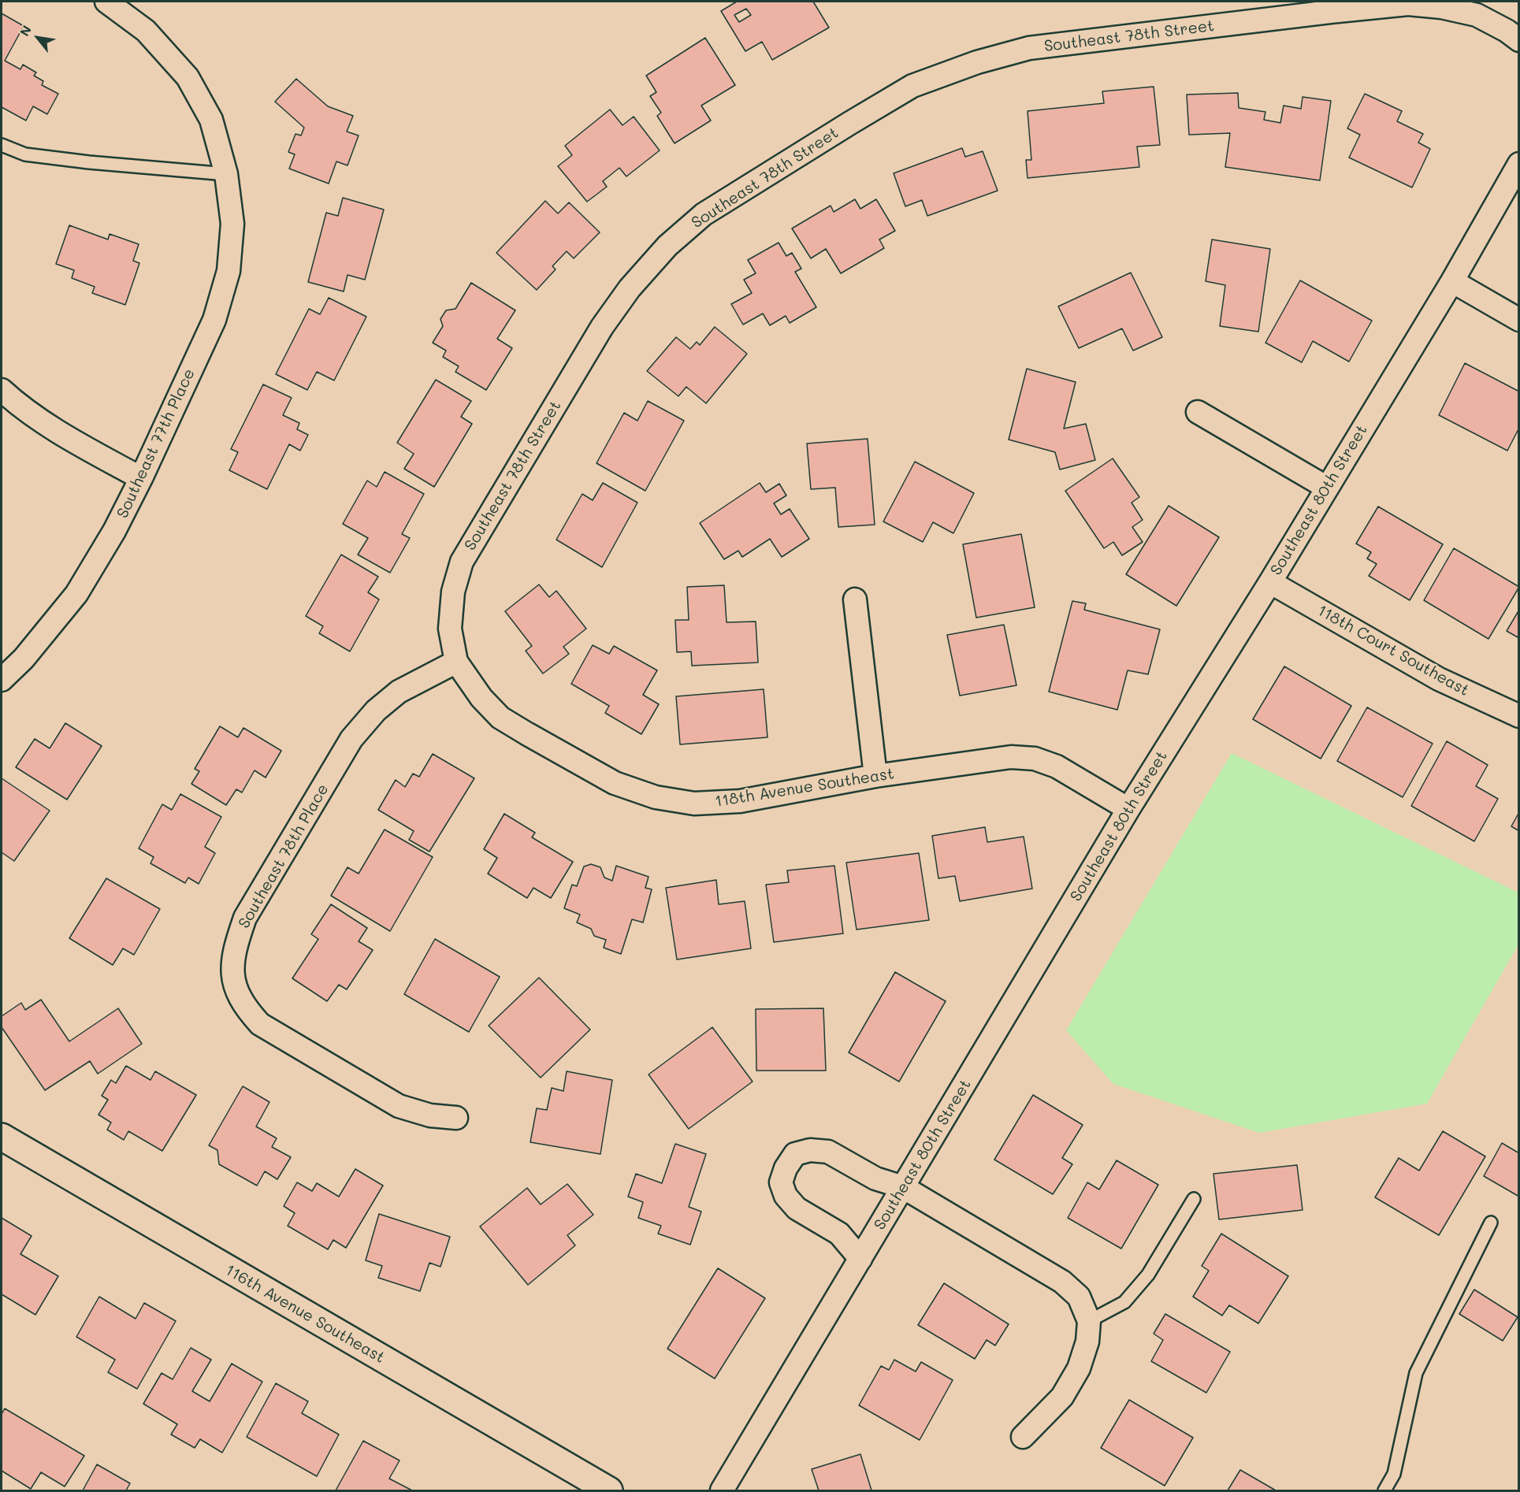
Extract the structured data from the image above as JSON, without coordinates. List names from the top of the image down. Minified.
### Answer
{"streets":{"street":["Southeast 78th Street","Southeast 77th Place","Southeast 80th Street","118th Court Southeast","118th Avenue Southeast","Southeast 78th Place","116th Avenue Southeast"]},"crossings":[["Southeast 78th Street","118th Avenue Southeast"],["Southeast 78th Street","Southeast 78th Place"],["Southeast 80th Street","118th Court Southeast"],["Southeast 80th Street","118th Avenue Southeast"],["118th Avenue Southeast","Southeast 78th Place"]],"north":"top left"}
